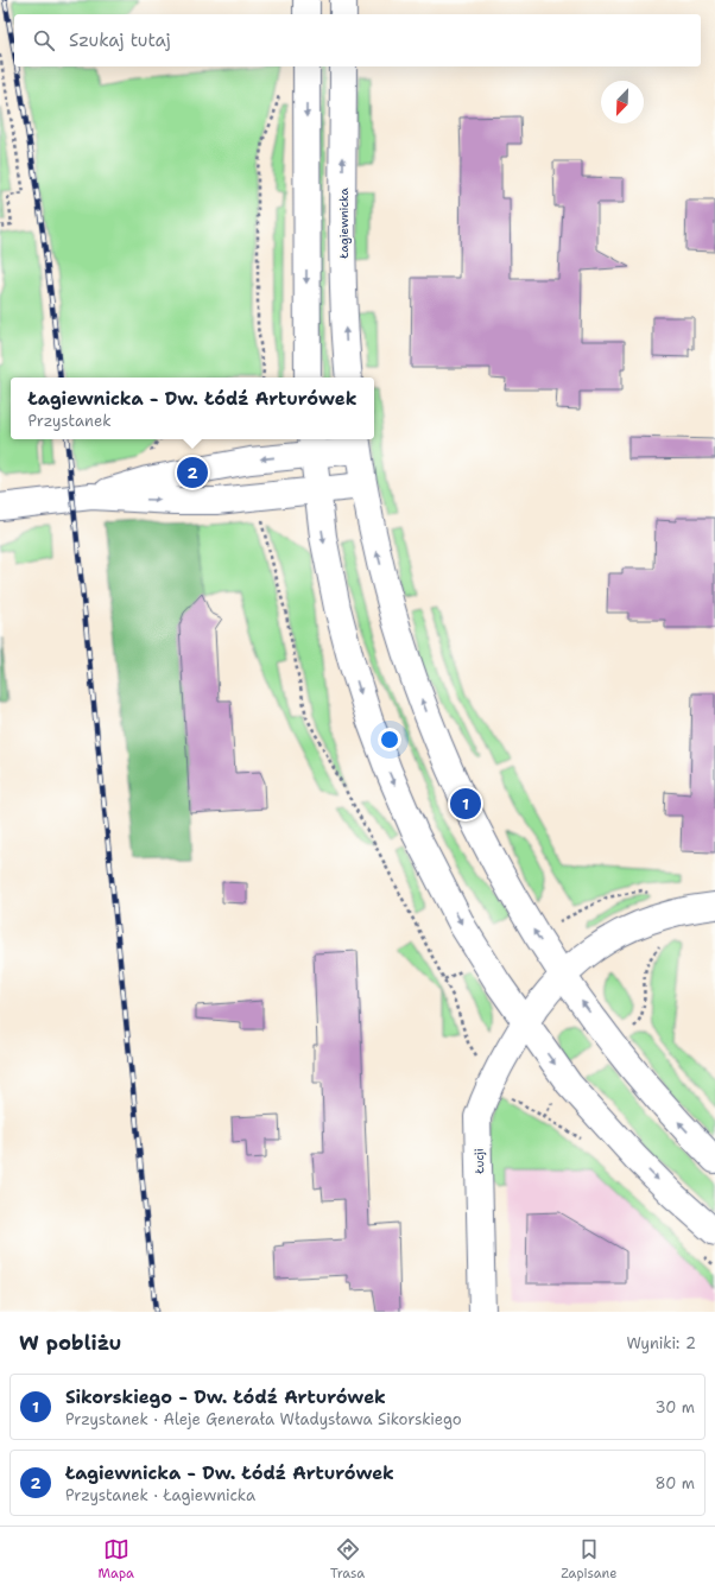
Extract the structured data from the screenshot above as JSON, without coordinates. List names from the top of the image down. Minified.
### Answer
{"streets":{"main road":["Łagiewnicka","Łucji"]},"north":"bottom left","page":{"search":"Szukaj tutaj","popup":["Łagiewnicka - Dw. Łódź Arturówek","Przystanek"],"pins":["2","1"],"heading":["W pobliżu","Wyniki: 2"],"list":[{"mark":"1","name":"Sikorskiego - Dw. Łódź Arturówek","note":"Przystanek · Aleje Generała Władysława Sikorskiego","value":"30 m"},{"mark":"2","name":"Łagiewnicka - Dw. Łódź Arturówek","note":"Przystanek · Łagiewnicka","value":"80 m"}],"nav":["Mapa","Trasa","Zapisane"]}}
